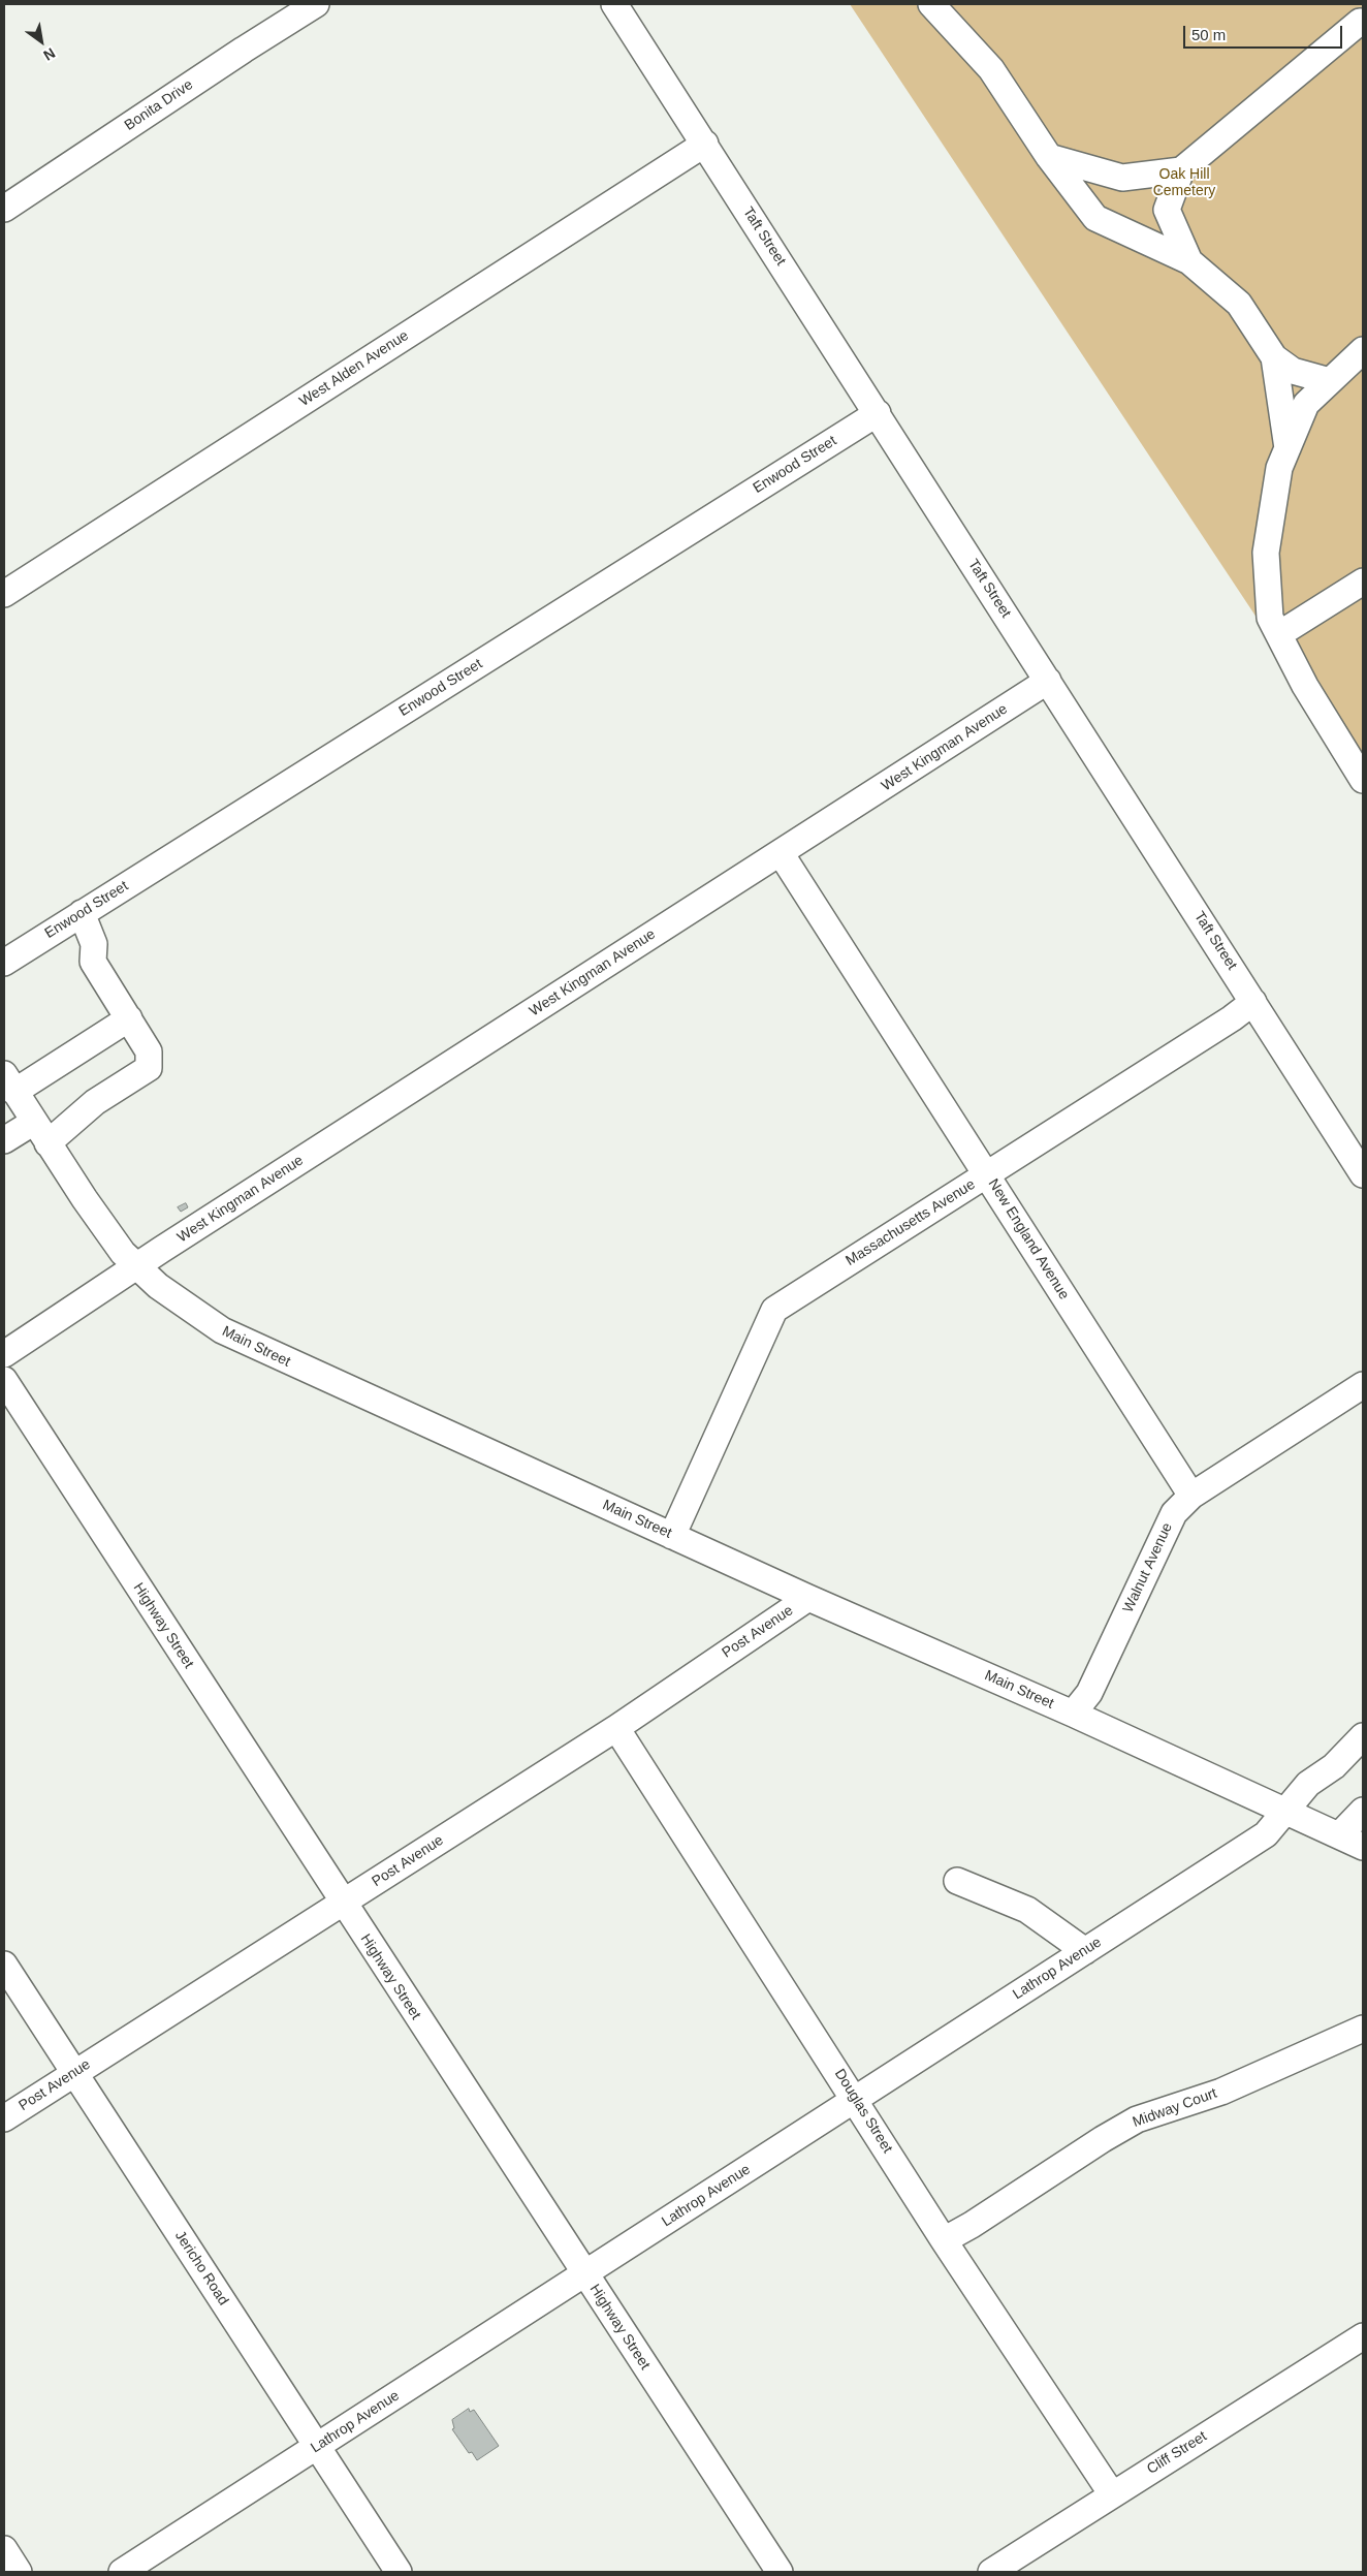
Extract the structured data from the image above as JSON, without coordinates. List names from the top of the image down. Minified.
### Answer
{"streets":{"street":["Bonita Drive","Taft Street","West Alden Avenue","Enwood Street","West Kingman Avenue","Massachusetts Avenue","New England Avenue","Main Street","Walnut Avenue","Highway Street","Post Avenue","Lathrop Avenue","Midway Court","Douglas Street","Jericho Road","Cliff Street"]},"crossings":[["Taft Street","West Alden Avenue"],["Taft Street","Enwood Street"],["Taft Street","West Kingman Avenue"],["Taft Street","Massachusetts Avenue"],["West Kingman Avenue","New England Avenue"],["West Kingman Avenue","Main Street"],["Massachusetts Avenue","New England Avenue"],["Massachusetts Avenue","Main Street"],["New England Avenue","Walnut Avenue"],["Main Street","Walnut Avenue"],["Main Street","Post Avenue"],["Main Street","Lathrop Avenue"],["Highway Street","Post Avenue"],["Highway Street","Lathrop Avenue"],["Post Avenue","Douglas Street"],["Post Avenue","Jericho Road"],["Lathrop Avenue","Douglas Street"],["Lathrop Avenue","Jericho Road"],["Midway Court","Douglas Street"],["Douglas Street","Cliff Street"]],"parks":["Oak Hill Cemetery"],"scale_bar":"50 m","north":"bottom right"}
